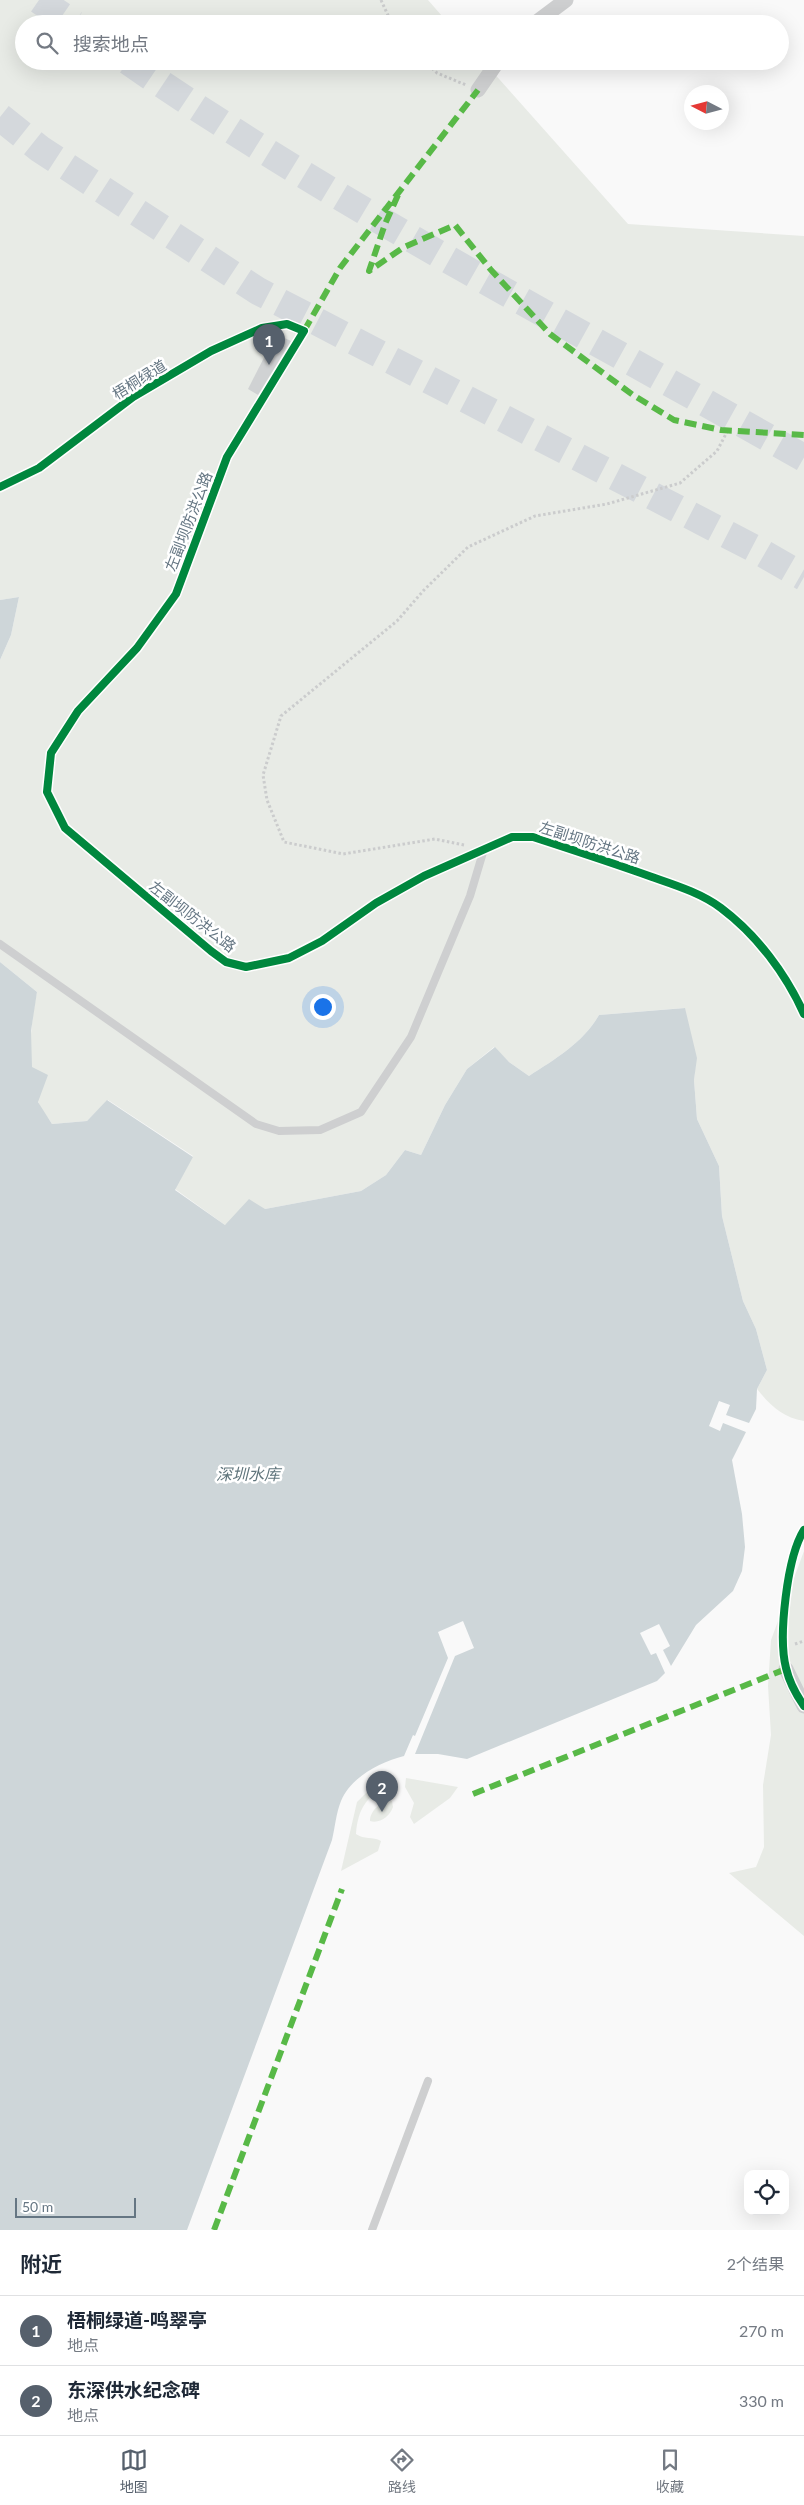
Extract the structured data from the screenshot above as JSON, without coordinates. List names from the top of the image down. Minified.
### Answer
{"streets":{"lane":["左副坝防洪公路"],"cycle path":["梧桐绿道"]},"water":["深圳水库"],"scale_bar":"50 m","north":"left","page":{"search":"搜索地点","pins":["1","2"],"scale":"50 m","heading":["附近","2个结果"],"list":[{"mark":"1","name":"梧桐绿道-鸣翠亭","note":"地点","value":"270 m"},{"mark":"2","name":"东深供水纪念碑","note":"地点","value":"330 m"}],"nav":["地图","路线","收藏"]}}
